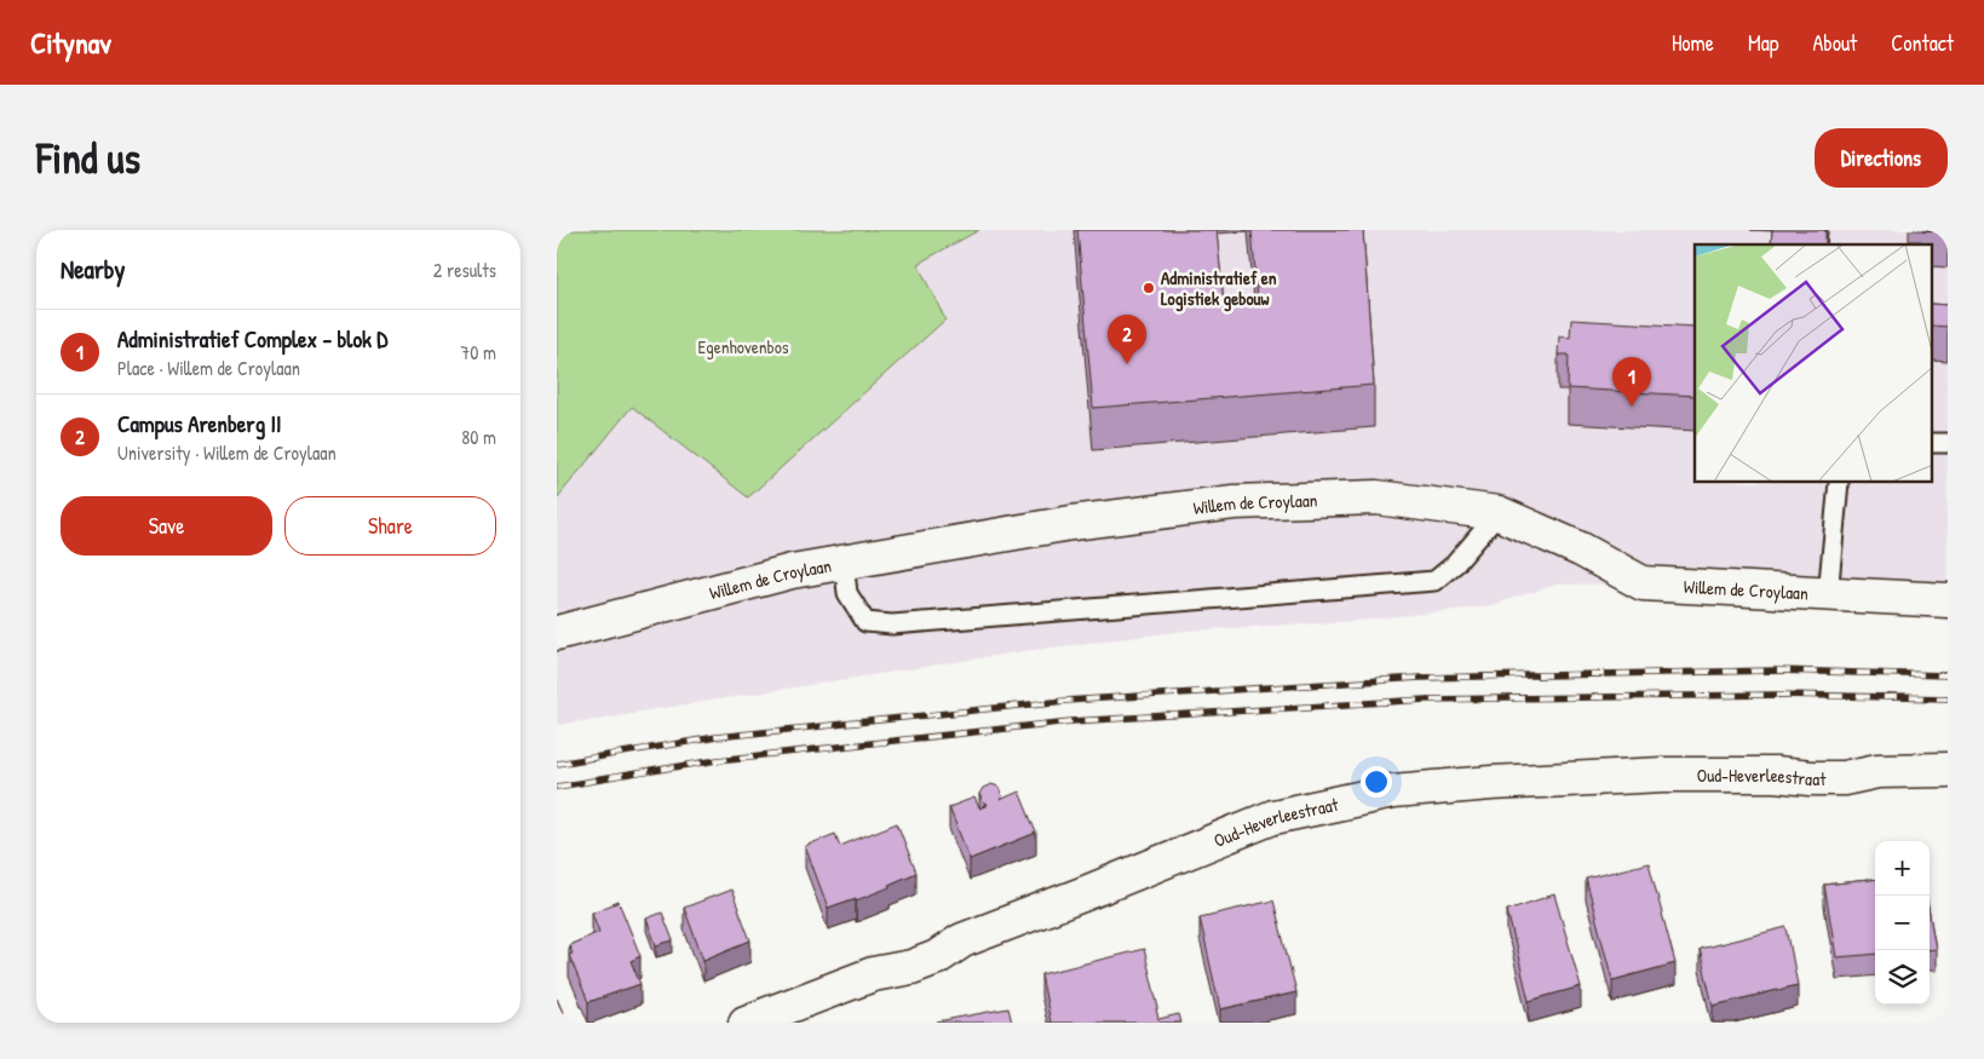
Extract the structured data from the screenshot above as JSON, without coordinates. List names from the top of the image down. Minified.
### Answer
{"streets":{"street":["Willem de Croylaan","Oud-Heverleestraat"]},"parks":["Egenhovenbos"],"places":["Administratief en Logistiek gebouw"],"page":{"header":"Citynav","nav":["Home","Map","About","Contact"],"buttons":["Directions",["Save","Share"]],"title":"Find us","heading":["Nearby","2 results"],"list":[{"mark":"1","name":"Administratief Complex - blok D","note":"Place · Willem de Croylaan","value":"70 m"},{"mark":"2","name":"Campus Arenberg II","note":"University · Willem de Croylaan","value":"80 m"}],"pins":["2","1"],"map_buttons":["+","−"]}}
